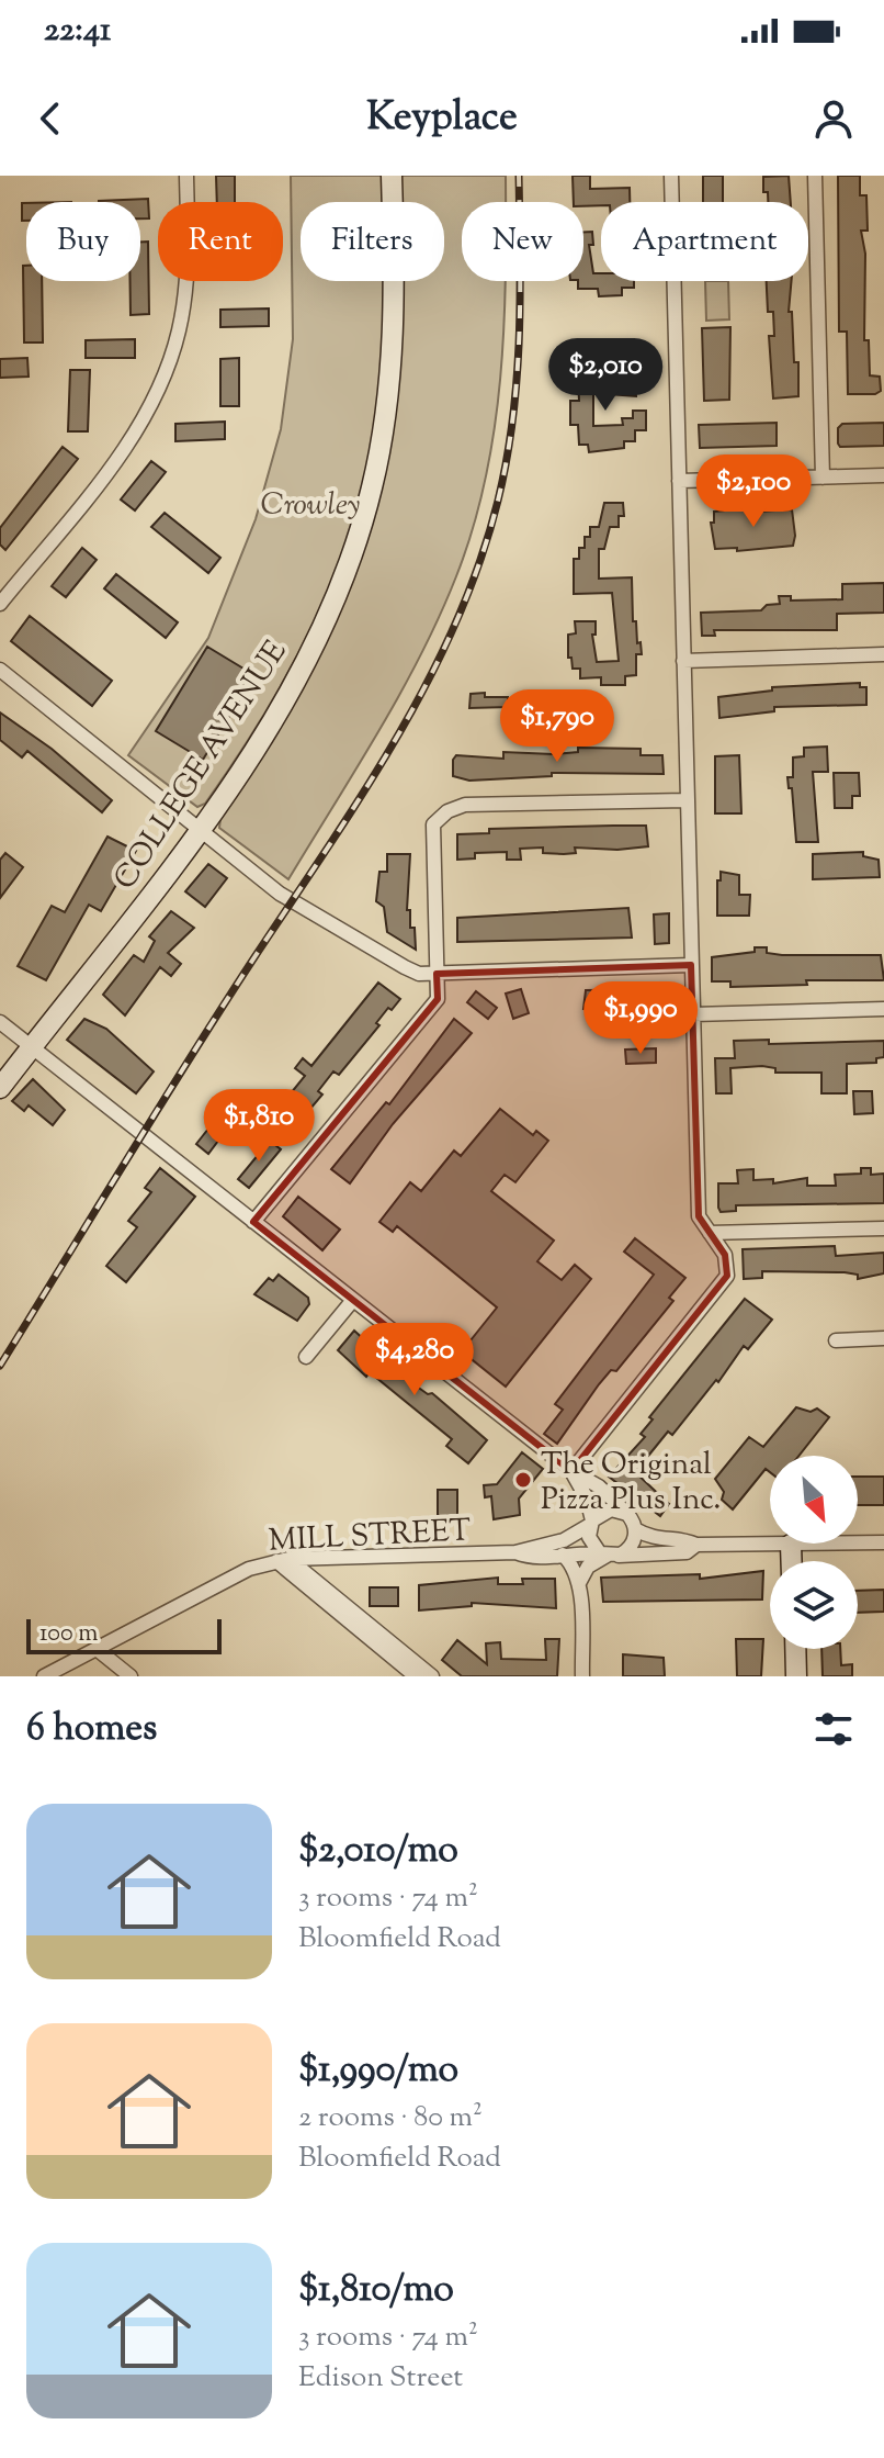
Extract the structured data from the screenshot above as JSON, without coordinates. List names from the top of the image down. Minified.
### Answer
{"streets":{"street":["COLLEGE AVENUE","MILL STREET"]},"parks":["Crowley"],"places":["The Original Pizza Plus Inc."],"scale_bar":"100 m","north":"bottom right","page":{"status":"22:41","header":"Keyplace","chip":["Buy","Rent","Filters","New","Apartment"],"price":["$2,010","$2,100","$1,790","$1,990","$1,810","$4,280"],"scale":"100 m","heading":"6 homes","list":[{"name":"$2,010/mo","note":"3 rooms · 74 m² · Bloomfield Road"},{"name":"$1,990/mo","note":"2 rooms · 80 m² · Bloomfield Road"},{"name":"$1,810/mo","note":"3 rooms · 74 m² · Edison Street"}]}}
